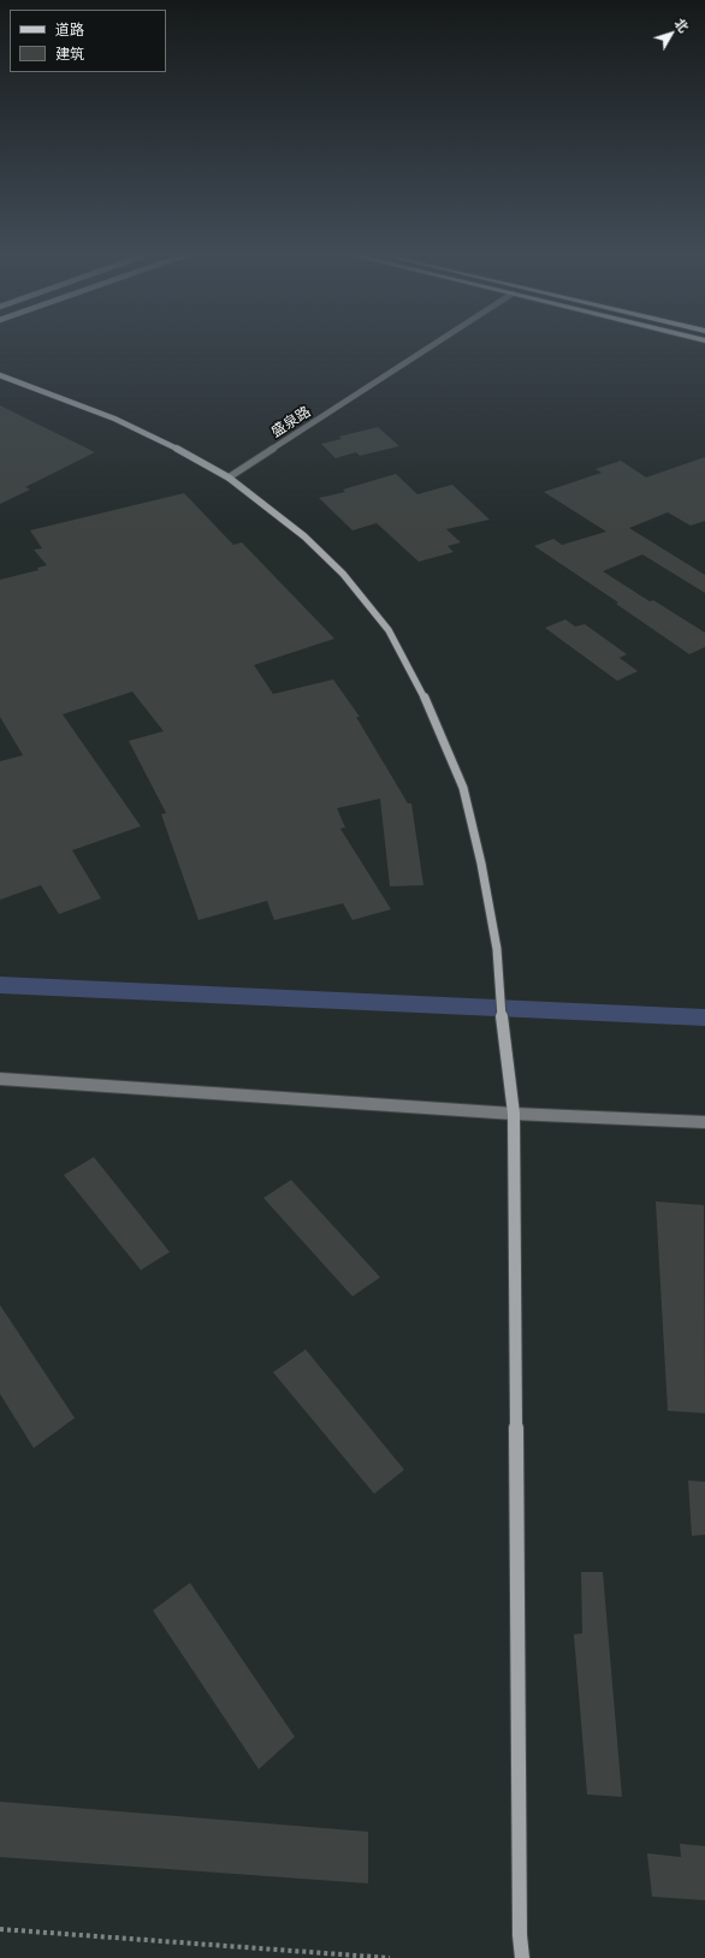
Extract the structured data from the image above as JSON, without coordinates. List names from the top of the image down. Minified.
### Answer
{"streets":{"street":["盛泉路"]},"legend":["道路","建筑"],"north":"top right"}
